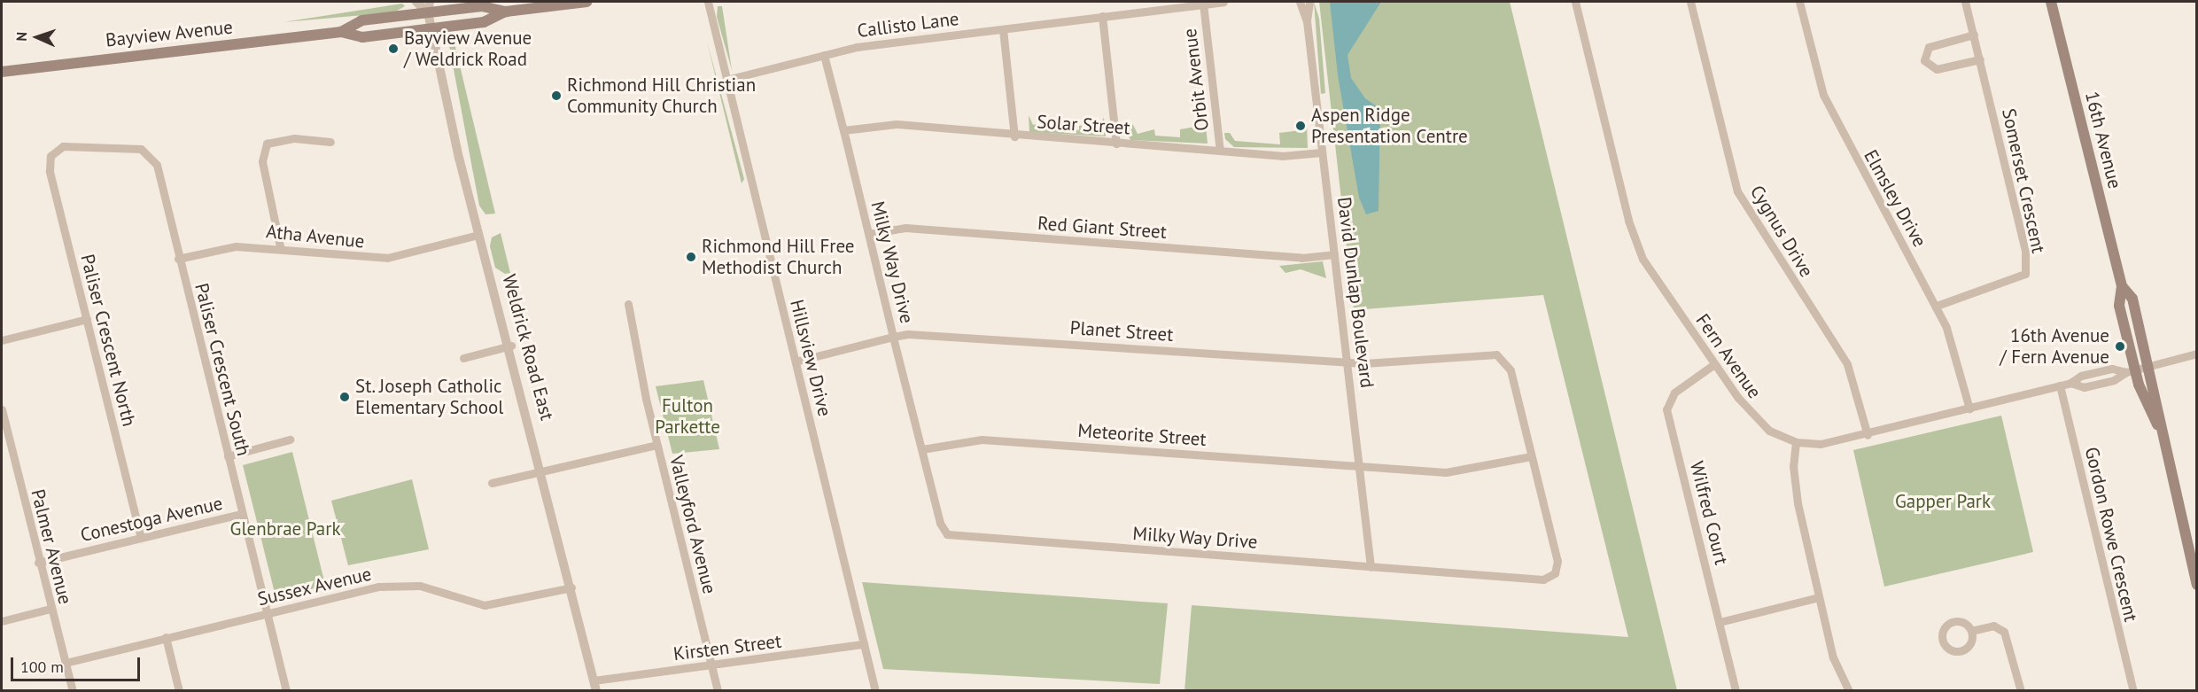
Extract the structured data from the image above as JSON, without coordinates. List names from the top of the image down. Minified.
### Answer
{"streets":{"main road":["Bayview Avenue","16th Avenue"],"street":["Callisto Lane","Orbit Avenue","Solar Street","Somerset Crescent","Elmsley Drive","Red Giant Street","Cygnus Drive","Atha Avenue","Milky Way Drive","David Dunlap Boulevard","Planet Street","Paliser Crescent North","Weldrick Road East","Fern Avenue","Hillsview Drive","Paliser Crescent South","Meteorite Street","Wilfred Court","Conestoga Avenue","Valleyford Avenue","Gordon Rowe Crescent","Palmer Avenue","Sussex Avenue","Kirsten Street"]},"crossings":[["Callisto Lane","Orbit Avenue"],["Callisto Lane","Milky Way Drive"],["Callisto Lane","Hillsview Drive"],["Bayview Avenue","Weldrick Road East"],["Orbit Avenue","Solar Street"],["Solar Street","Milky Way Drive"],["Solar Street","David Dunlap Boulevard"],["16th Avenue","Fern Avenue"],["Somerset Crescent","Elmsley Drive"],["Elmsley Drive","Fern Avenue"],["Red Giant Street","Milky Way Drive"],["Red Giant Street","David Dunlap Boulevard"],["Cygnus Drive","Fern Avenue"],["Atha Avenue","Weldrick Road East"],["Atha Avenue","Paliser Crescent South"],["Milky Way Drive","David Dunlap Boulevard"],["Milky Way Drive","Planet Street"],["Milky Way Drive","Meteorite Street"],["David Dunlap Boulevard","Planet Street"],["David Dunlap Boulevard","Meteorite Street"],["Planet Street","Hillsview Drive"],["Paliser Crescent North","Paliser Crescent South"],["Paliser Crescent North","Conestoga Avenue"],["Weldrick Road East","Sussex Avenue"],["Weldrick Road East","Kirsten Street"],["Fern Avenue","Wilfred Court"],["Fern Avenue","Gordon Rowe Crescent"],["Hillsview Drive","Kirsten Street"],["Paliser Crescent South","Conestoga Avenue"],["Paliser Crescent South","Sussex Avenue"],["Conestoga Avenue","Palmer Avenue"],["Valleyford Avenue","Kirsten Street"],["Palmer Avenue","Sussex Avenue"]],"parks":["Fulton Parkette","Gapper Park","Glenbrae Park"],"places":["Bayview Avenue / Weldrick Road","Richmond Hill Christian Community Church","Aspen Ridge Presentation Centre","Richmond Hill Free Methodist Church","16th Avenue / Fern Avenue","St. Joseph Catholic Elementary School"],"scale_bar":"100 m","north":"left"}
